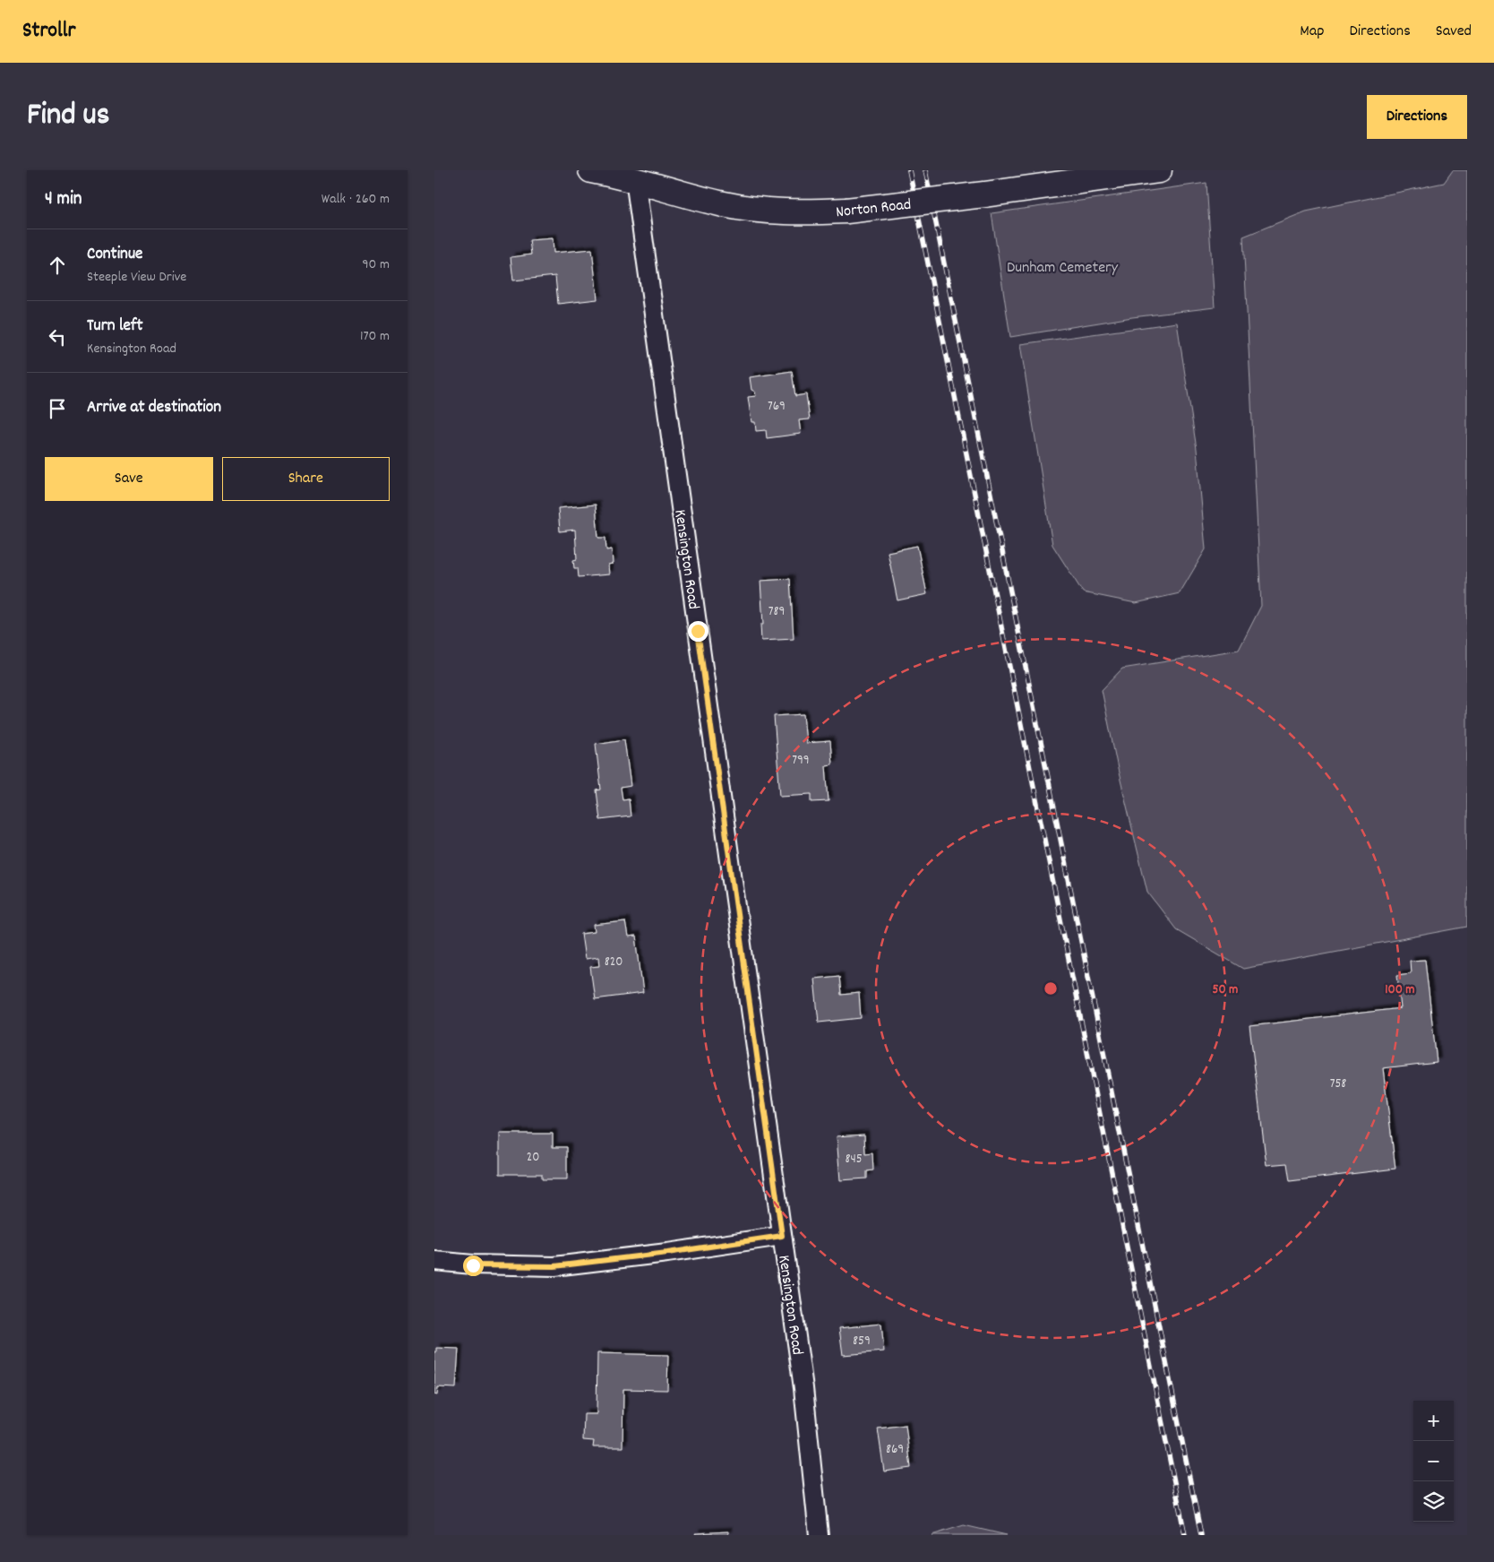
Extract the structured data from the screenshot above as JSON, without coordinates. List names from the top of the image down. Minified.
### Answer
{"streets":{"main road":["Norton Road"],"street":["Kensington Road"]},"crossings":[["Norton Road","Kensington Road"]],"parks":["Dunham Cemetery"],"house_numbers":["769","789","799","820","758","20","845","859","869"],"page":{"header":"Strollr","nav":["Map","Directions","Saved"],"title":"Find us","buttons":["Directions",["Save","Share"]],"heading":["4 min","Walk · 260 m"],"list":[["Continue","Steeple View Drive","90 m"],["Turn left","Kensington Road","170 m"],"Arrive at destination"],"map_buttons":["+","−"]},"rings":["50 m","100 m"]}
